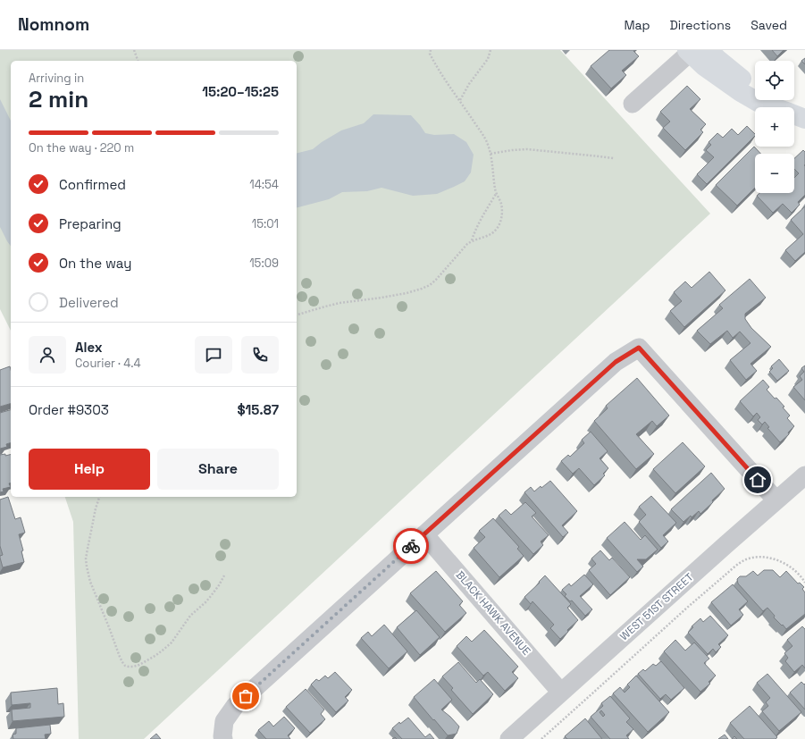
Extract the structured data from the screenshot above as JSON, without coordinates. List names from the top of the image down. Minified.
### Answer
{"streets":{"street":["WEST 51ST STREET","BLACK HAWK AVENUE"]},"crossings":[["WEST 51ST STREET","BLACK HAWK AVENUE"]],"page":{"header":"Nomnom","nav":["Map","Directions","Saved"],"map_buttons":["+","−"],"heading":["2 min","Arriving in","15:20–15:25"],"panel":["Alex","Courier · 4.4","Order #9303","$15.87"],"bar":"On the way · 220 m","list":[["Confirmed","14:54"],["Preparing","15:01"],["On the way","15:09"],"Delivered"],"buttons":["Help","Share"]}}
